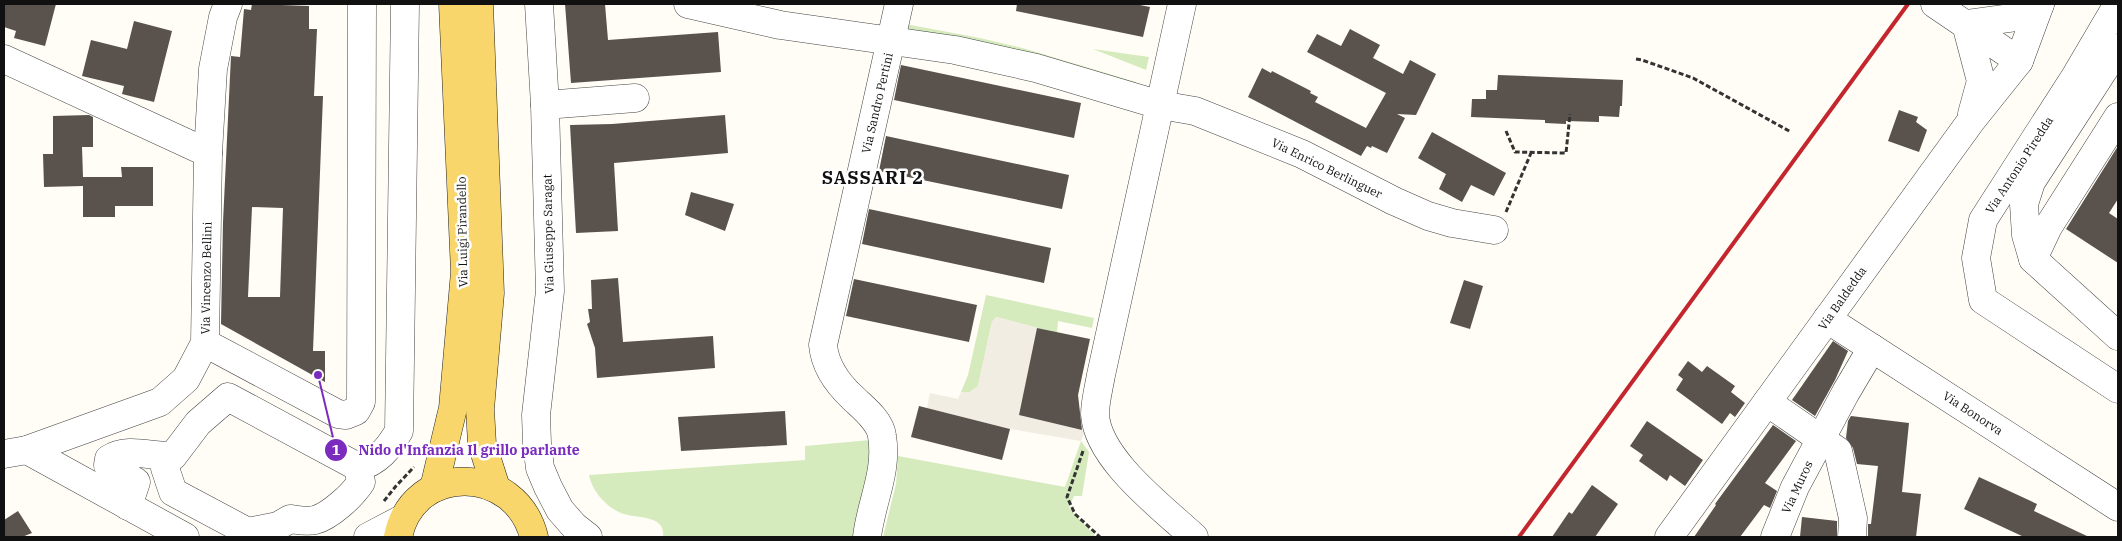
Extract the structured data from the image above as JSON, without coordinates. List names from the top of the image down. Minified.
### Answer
{"streets":{"main road":["Via Luigi Pirandello"],"street":["Via Sandro Pertini","Via Antonio Piredda","Via Enrico Berlinguer","Via Giuseppe Saragat","Via Vincenzo Bellini","Via Baldedda","Via Bonorva","Via Muros"]},"crossings":[["Via Sandro Pertini","Via Enrico Berlinguer"],["Via Baldedda","Via Bonorva"],["Via Bonorva","Via Muros"]],"districts":["SASSARI 2"],"places":["Nido d'Infanzia Il grillo parlante"]}
